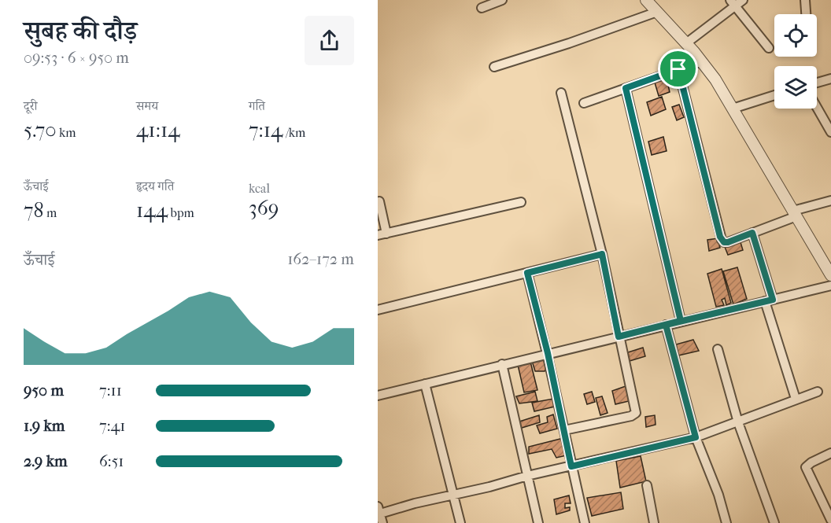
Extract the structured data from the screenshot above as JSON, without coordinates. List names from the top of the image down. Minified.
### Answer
{"page":{"heading":["सुबह की दौड़","09:53 · 6 × 950 m"],"stats":[["दूरी","5.70 km"],["समय","41:14"],["गति","7:14 /km"],["ऊँचाई","78 m"],["हृदय गति","144 bpm"],["kcal","369"]],"chart":["ऊँचाई","162–172 m"],"list":[{"name":"950 m","note":"7:11"},{"name":"1.9 km","note":"7:41"},{"name":"2.9 km","note":"6:51"}]}}
